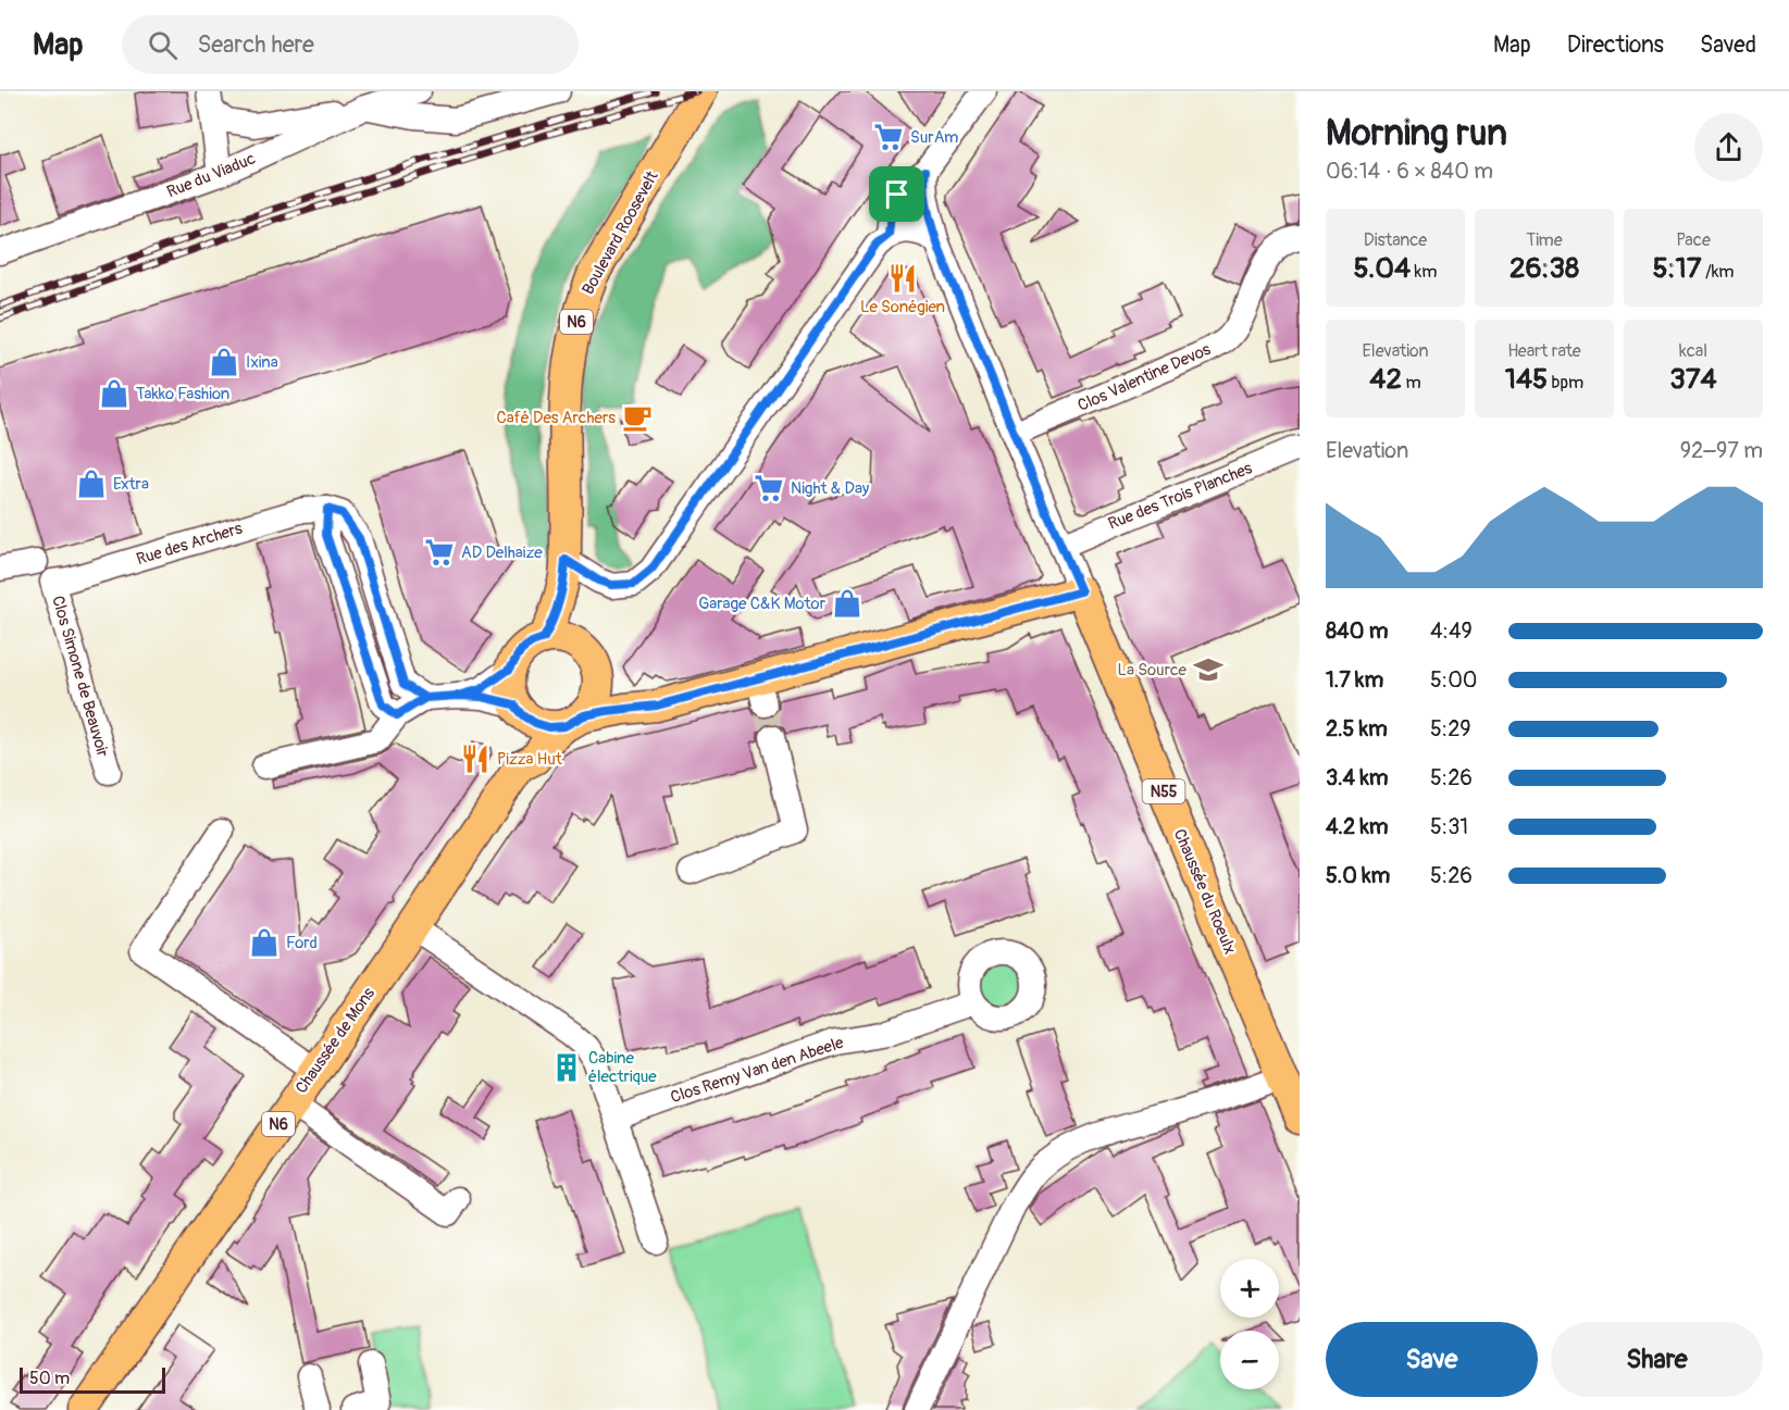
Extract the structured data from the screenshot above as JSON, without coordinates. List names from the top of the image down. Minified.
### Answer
{"streets":{"main road":["Boulevard Roosevelt","N6","N55","Chaussée du Roeulx","Chaussée de Mons"],"street":["Rue du Viaduc","Clos Valentine Devos","Rue des Trois Planches","Rue des Archers","Clos Simone de Beauvoir","Clos Remy Van den Abeele"]},"crossings":[["Boulevard Roosevelt","Chaussée de Mons"],["Clos Valentine Devos","Chaussée du Roeulx"],["Rue des Trois Planches","Chaussée du Roeulx"],["Rue des Archers","Clos Simone de Beauvoir"]],"places":{"supermarket":["SurAm","Night & Day","AD Delhaize"],"restaurant":["Le Sonégien","Pizza Hut"],"shop":["Ixina","Takko Fashion","Extra","Garage C&K Motor","Ford"],"cafe":["Café Des Archers"],"school or university":["La Source"],"building":["Cabine électrique"]},"scale_bar":"50 m","page":{"header":"Map","search":"Search here","nav":["Map","Directions","Saved"],"heading":["Morning run","06:14 · 6 × 840 m"],"stats":[["Distance","5.04 km"],["Time","26:38"],["Pace","5:17 /km"],["Elevation","42 m"],["Heart rate","145 bpm"],["kcal","374"]],"chart":["Elevation","92–97 m"],"list":[{"name":"840 m","note":"4:49"},{"name":"1.7 km","note":"5:00"},{"name":"2.5 km","note":"5:29"},{"name":"3.4 km","note":"5:26"},{"name":"4.2 km","note":"5:31"},{"name":"5.0 km","note":"5:26"}],"map_buttons":["+","−"],"buttons":["Save","Share"],"scale":"50 m"}}
